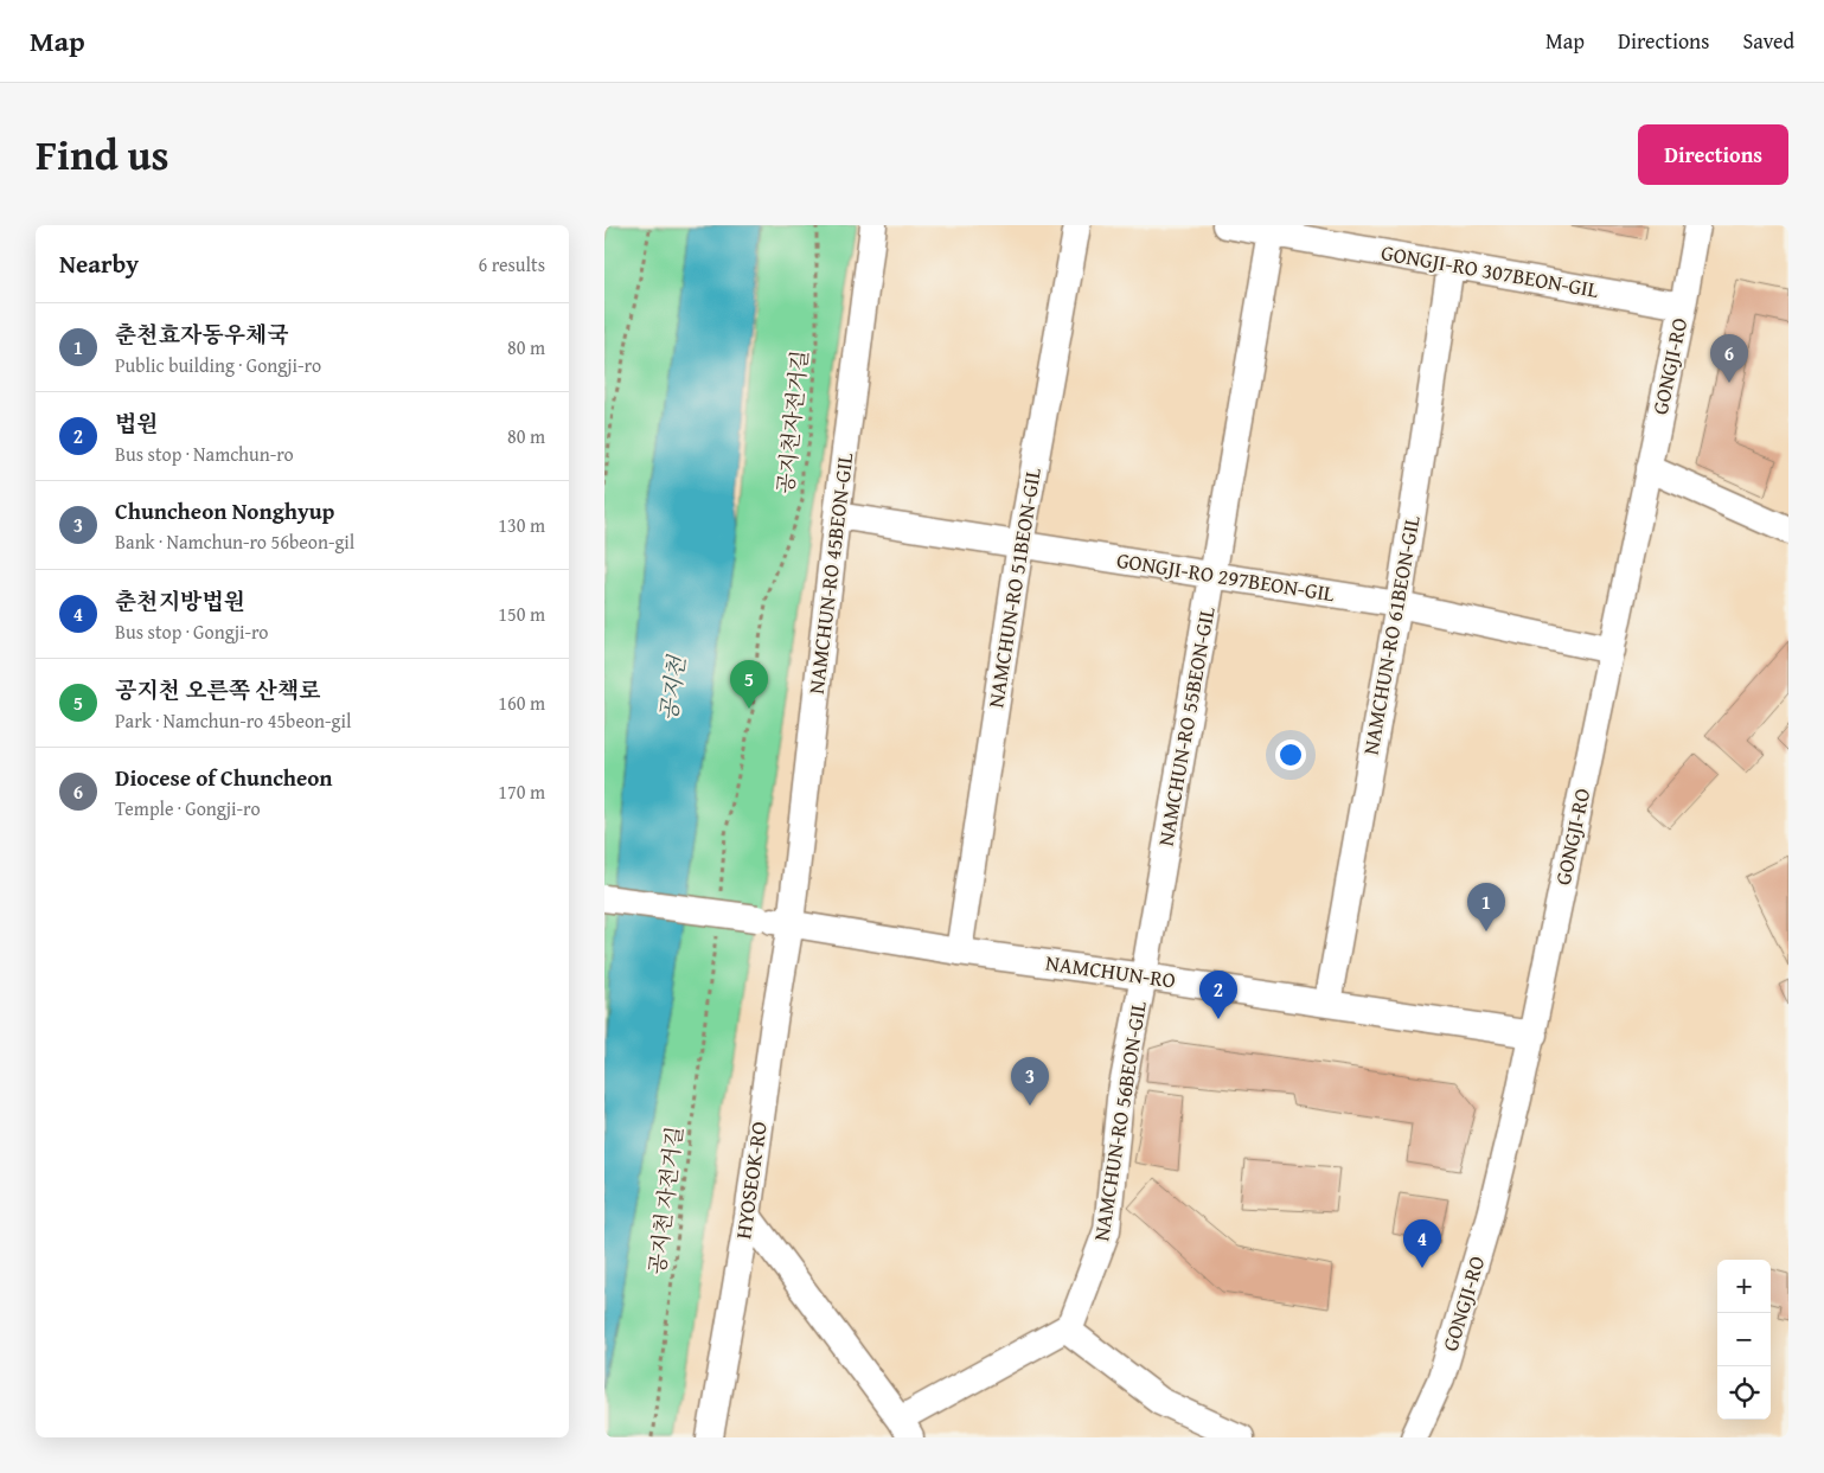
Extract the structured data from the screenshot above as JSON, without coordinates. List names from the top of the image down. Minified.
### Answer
{"streets":{"street":["GONGJI-RO 307BEON-GIL","GONGJI-RO","NAMCHUN-RO 45BEON-GIL","GONGJI-RO 297BEON-GIL","NAMCHUN-RO 51BEON-GIL","NAMCHUN-RO 61BEON-GIL","NAMCHUN-RO 55BEON-GIL","NAMCHUN-RO","NAMCHUN-RO 56BEON-GIL","HYOSEOK-RO"],"path":["공지천자전거길","공지천 자전거길"]},"crossings":[["GONGJI-RO 307BEON-GIL","GONGJI-RO"],["GONGJI-RO 307BEON-GIL","NAMCHUN-RO 61BEON-GIL"],["GONGJI-RO 307BEON-GIL","NAMCHUN-RO 55BEON-GIL"],["GONGJI-RO","GONGJI-RO 297BEON-GIL"],["GONGJI-RO","NAMCHUN-RO"],["NAMCHUN-RO 45BEON-GIL","GONGJI-RO 297BEON-GIL"],["NAMCHUN-RO 45BEON-GIL","NAMCHUN-RO"],["NAMCHUN-RO 45BEON-GIL","HYOSEOK-RO"],["GONGJI-RO 297BEON-GIL","NAMCHUN-RO 51BEON-GIL"],["GONGJI-RO 297BEON-GIL","NAMCHUN-RO 61BEON-GIL"],["GONGJI-RO 297BEON-GIL","NAMCHUN-RO 55BEON-GIL"],["NAMCHUN-RO 51BEON-GIL","NAMCHUN-RO"],["NAMCHUN-RO 61BEON-GIL","NAMCHUN-RO"],["NAMCHUN-RO 55BEON-GIL","NAMCHUN-RO"],["NAMCHUN-RO 55BEON-GIL","NAMCHUN-RO 56BEON-GIL"],["NAMCHUN-RO","NAMCHUN-RO 56BEON-GIL"],["NAMCHUN-RO","HYOSEOK-RO"]],"water":["공지천"],"page":{"header":"Map","nav":["Map","Directions","Saved"],"title":"Find us","buttons":"Directions","heading":["Nearby","6 results"],"list":[{"mark":"1","name":"춘천효자동우체국","note":"Public building · Gongji-ro","value":"80 m"},{"mark":"2","name":"법원","note":"Bus stop · Namchun-ro","value":"80 m"},{"mark":"3","name":"Chuncheon Nonghyup","note":"Bank · Namchun-ro 56beon-gil","value":"130 m"},{"mark":"4","name":"춘천지방법원","note":"Bus stop · Gongji-ro","value":"150 m"},{"mark":"5","name":"공지천 오른쪽 산책로","note":"Park · Namchun-ro 45beon-gil","value":"160 m"},{"mark":"6","name":"Diocese of Chuncheon","note":"Temple · Gongji-ro","value":"170 m"}],"pins":["6","5","1","2","3","4"],"map_buttons":["+","−"]}}
